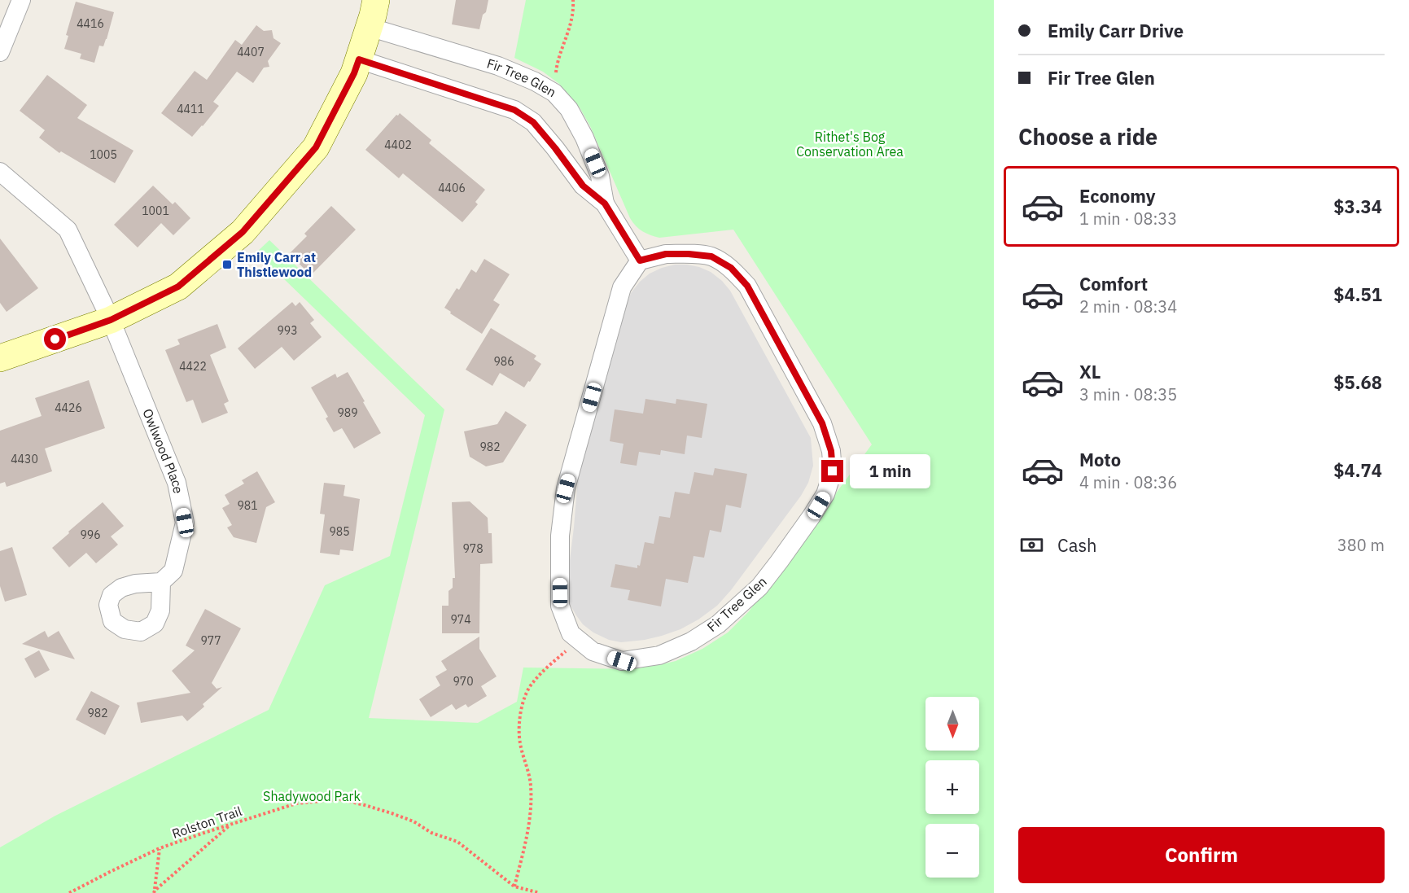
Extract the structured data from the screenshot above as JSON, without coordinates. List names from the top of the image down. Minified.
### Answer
{"streets":{"street":["Fir Tree Glen","Owlwood Place"],"path":["Rolston Trail"]},"parks":["Rithet's Bog Conservation Area","Shadywood Park"],"places":{"transit":["Emily Carr at Thistlewood"]},"house_numbers":["4416","4407","4411","4402","1005","4406","1001","993","986","4422","4426","989","982","4430","981","985","996","978","974","977","970","982"],"north":"bottom","page":{"banner":["Emily Carr Drive","Fir Tree Glen"],"heading":"Choose a ride","list":[{"name":"Economy","note":"1 min · 08:33","value":"$3.34"},{"name":"Comfort","note":"2 min · 08:34","value":"$4.51"},{"name":"XL","note":"3 min · 08:35","value":"$5.68"},{"name":"Moto","note":"4 min · 08:36","value":"$4.74"}],"bubble":"1 min","pay":["Cash","380 m"],"map_buttons":["+","−"],"buttons":"Confirm"}}
